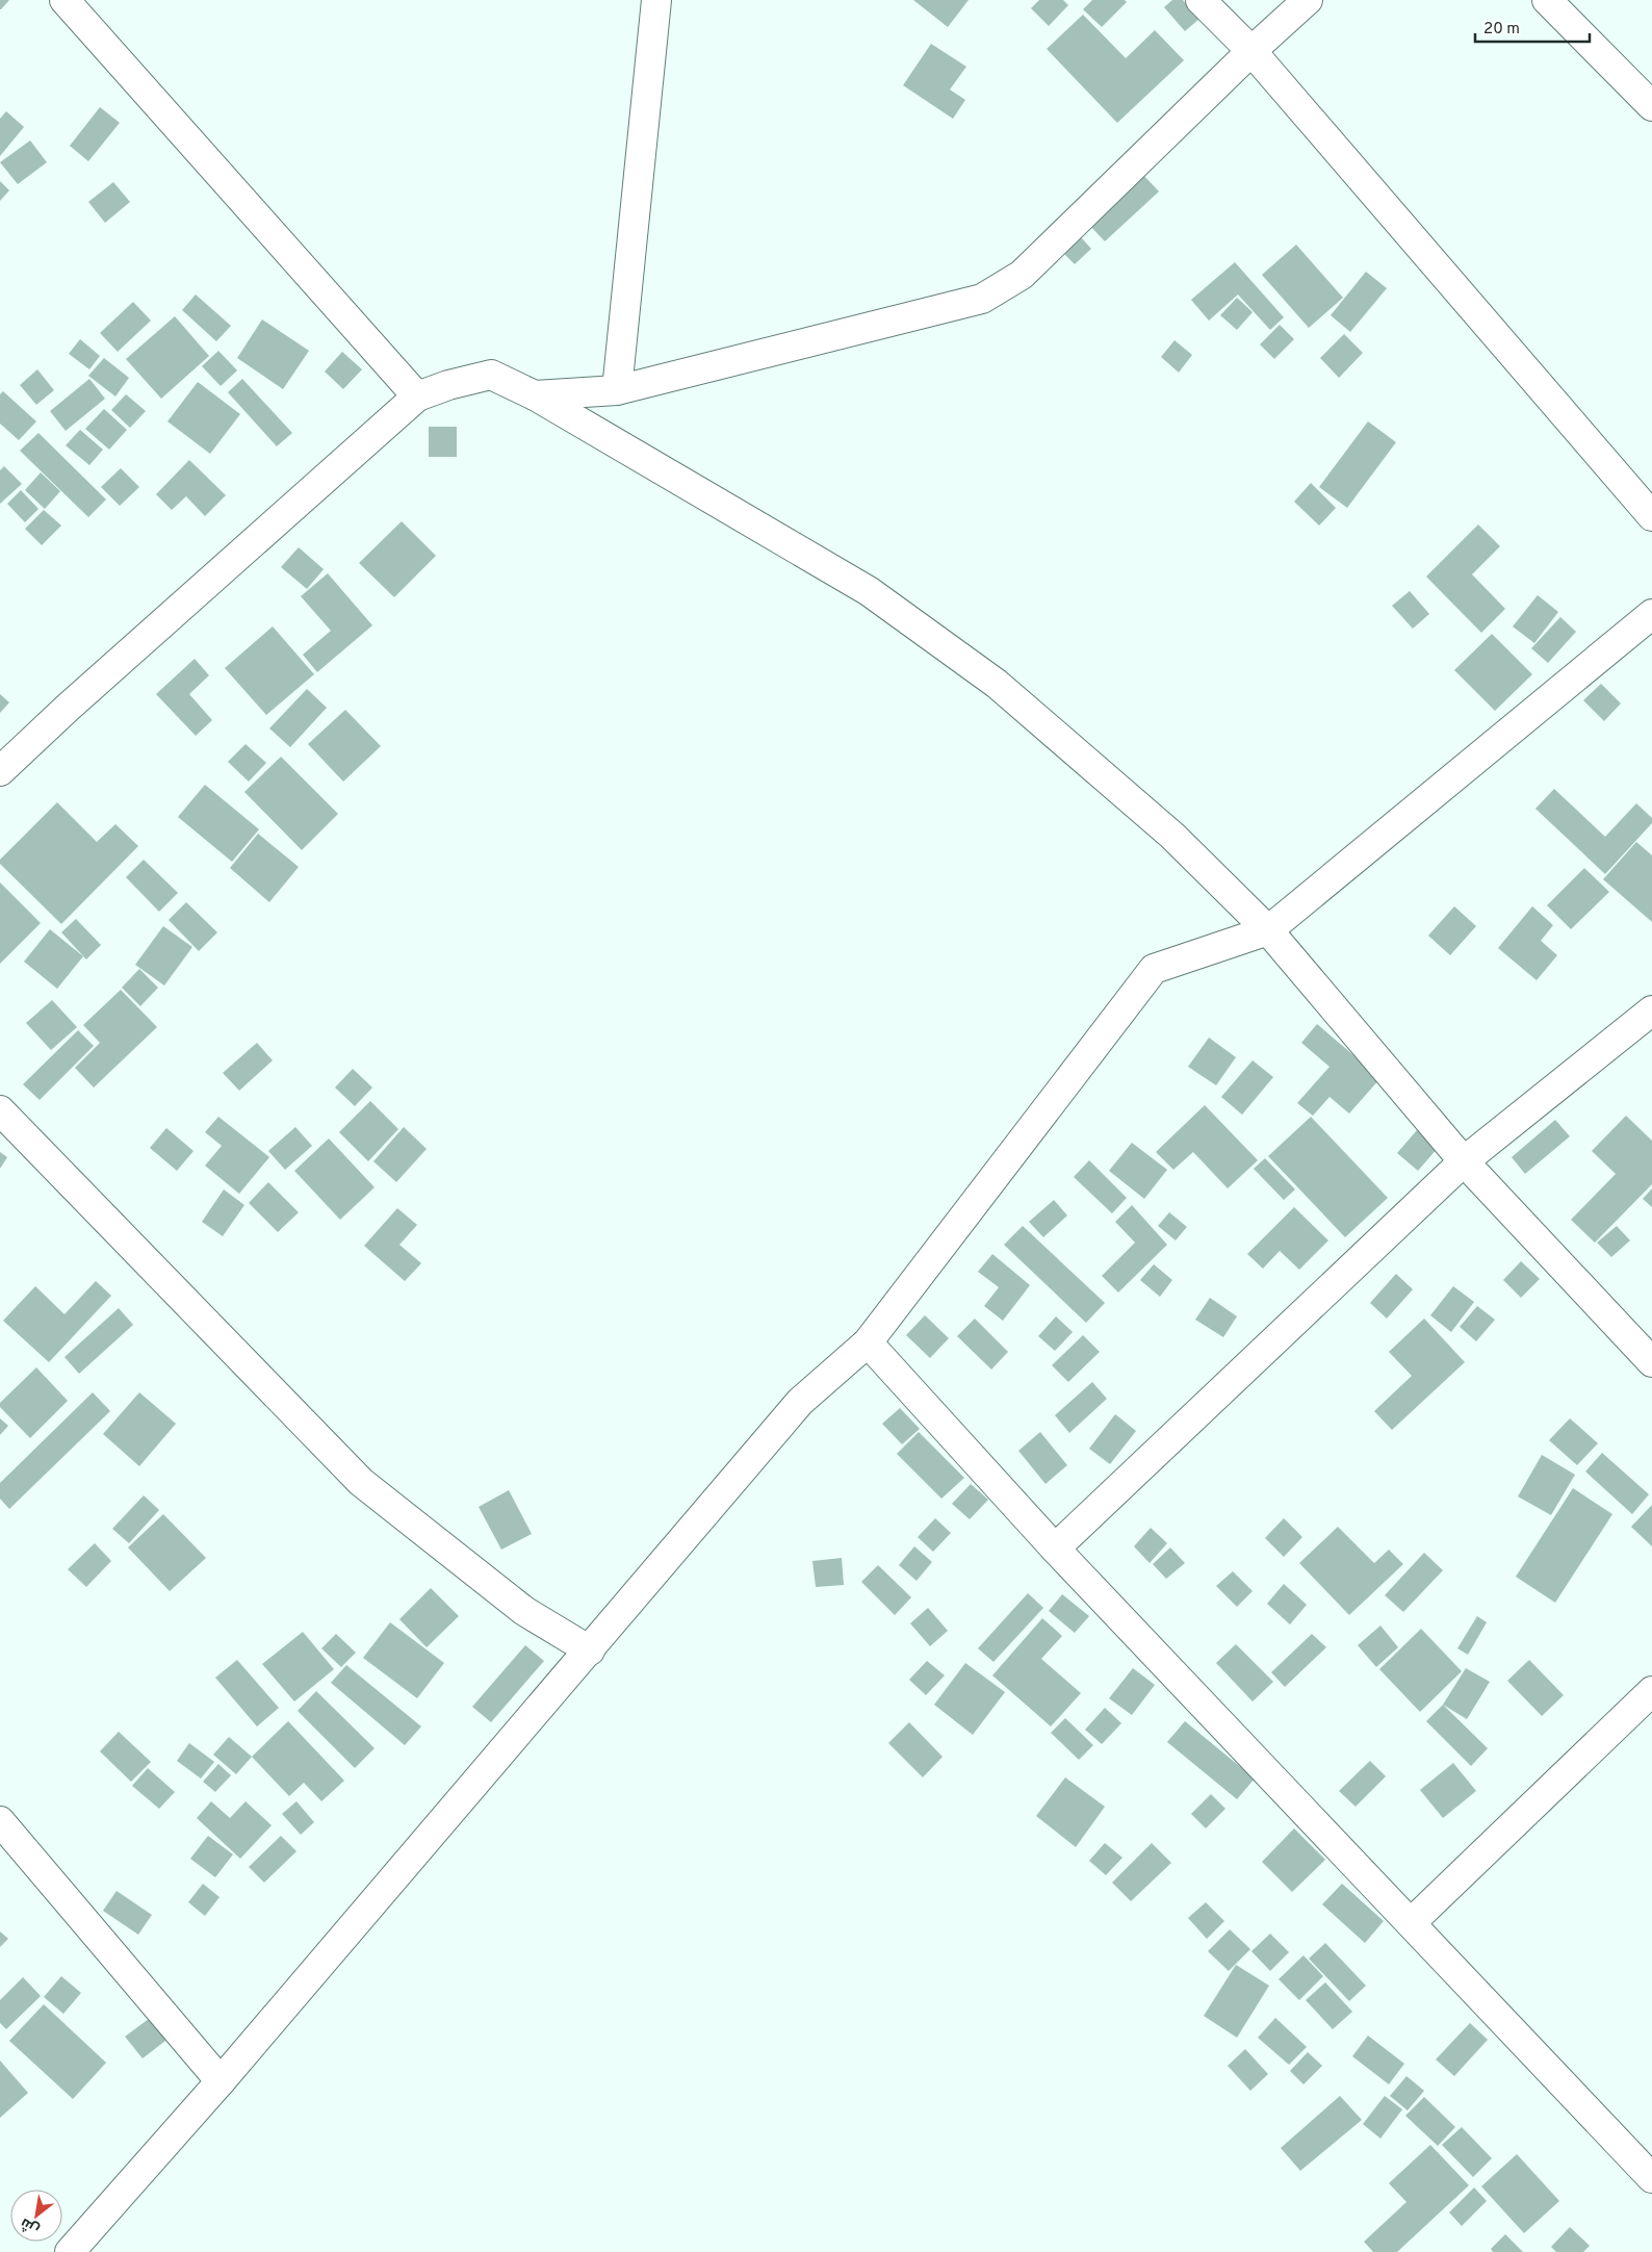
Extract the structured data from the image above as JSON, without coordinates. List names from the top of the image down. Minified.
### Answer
{"scale_bar":"20 m","north":"bottom left"}
